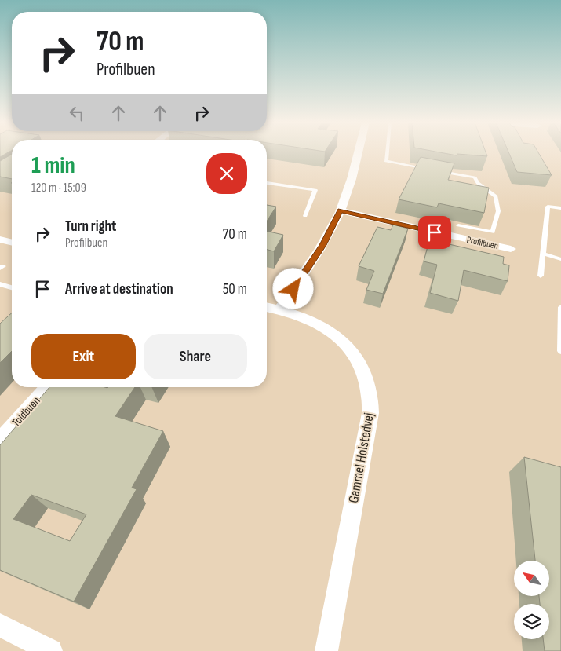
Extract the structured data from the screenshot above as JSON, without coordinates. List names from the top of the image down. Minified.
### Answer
{"streets":{"street":["Profilbuen","Toldbuen","Gammel Holstedvej"]},"north":"top left","page":{"turn":["70 m","Profilbuen"],"heading":["1 min","120 m · 15:09"],"list":[{"name":"Turn right","note":"Profilbuen","value":"70 m"},{"name":"Arrive at destination","value":"50 m"}],"buttons":["Exit","Share"]}}
